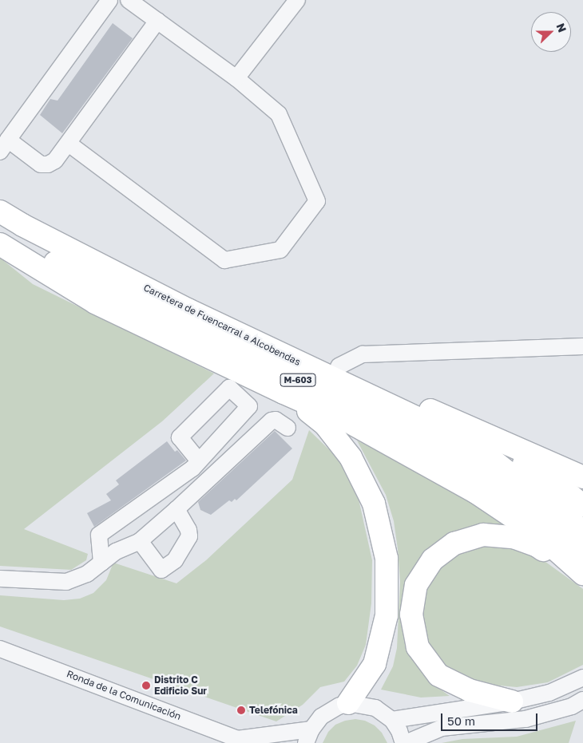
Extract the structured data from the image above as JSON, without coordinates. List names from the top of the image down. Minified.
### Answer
{"streets":{"highway":["Carretera de Fuencarral a Alcobendas","M-603"],"street":["Ronda de la Comunicación"]},"places":["Distrito C Edificio Sur","Telefónica"],"scale_bar":"50 m","north":"right"}
